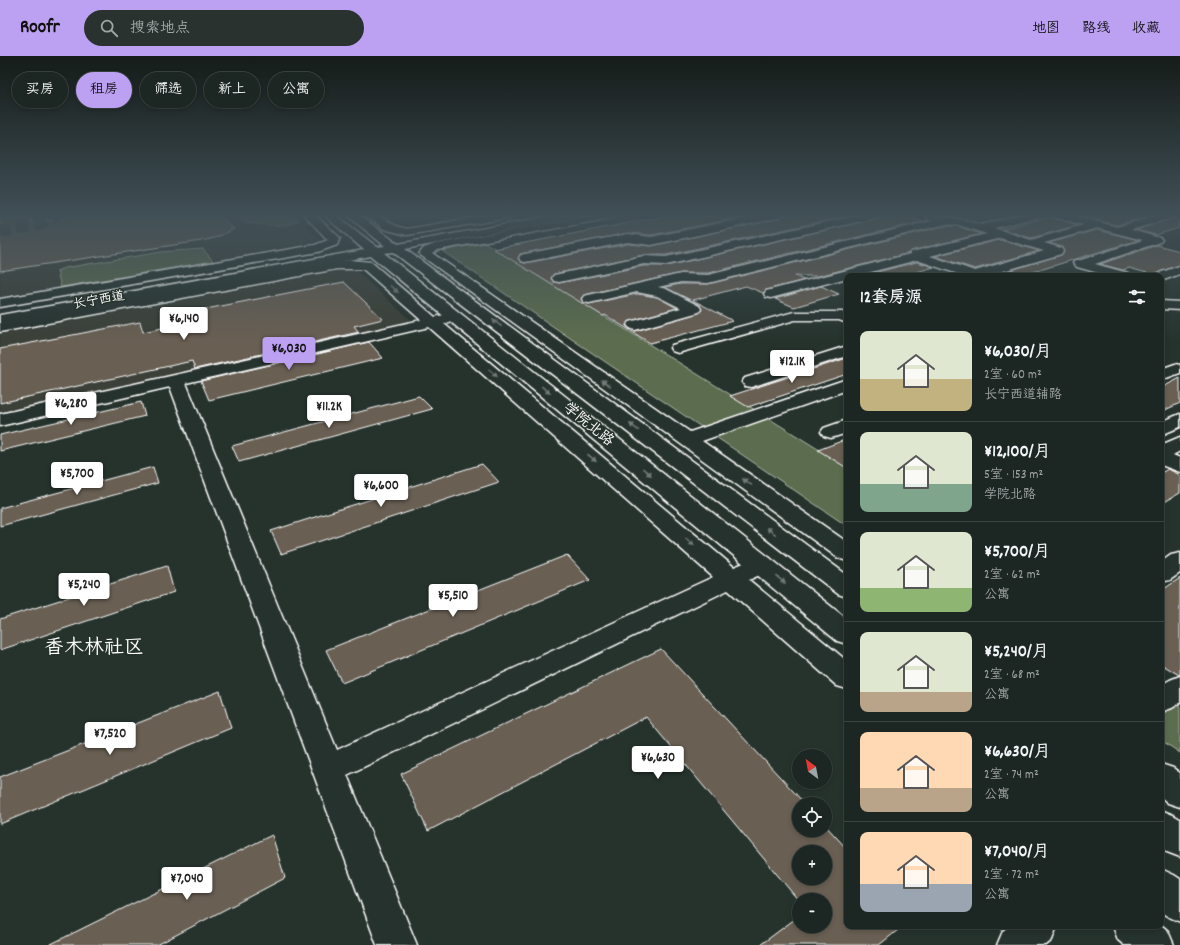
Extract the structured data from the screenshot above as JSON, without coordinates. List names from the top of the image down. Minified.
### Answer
{"streets":{"street":["长宁西道","学院北路"]},"districts":["香木林社区"],"north":"top left","page":{"header":"Roofr","search":"搜索地点","nav":["地图","路线","收藏"],"chip":["买房","租房","筛选","新上","公寓"],"heading":"12套房源","price":["¥6,140","¥6,030","¥12.1K","¥6,280","¥11.2K","¥5,700","¥6,600","¥5,240","¥5,510","¥7,520","¥6,630","¥7,040"],"list":[{"name":"¥6,030/月","note":"2室 · 60 m² · 长宁西道辅路"},{"name":"¥12,100/月","note":"5室 · 153 m² · 学院北路"},{"name":"¥5,700/月","note":"2室 · 62 m² · 公寓"},{"name":"¥5,240/月","note":"2室 · 68 m² · 公寓"},{"name":"¥6,630/月","note":"2室 · 74 m² · 公寓"},{"name":"¥7,040/月","note":"2室 · 72 m² · 公寓"}],"map_buttons":["+","−"]}}
